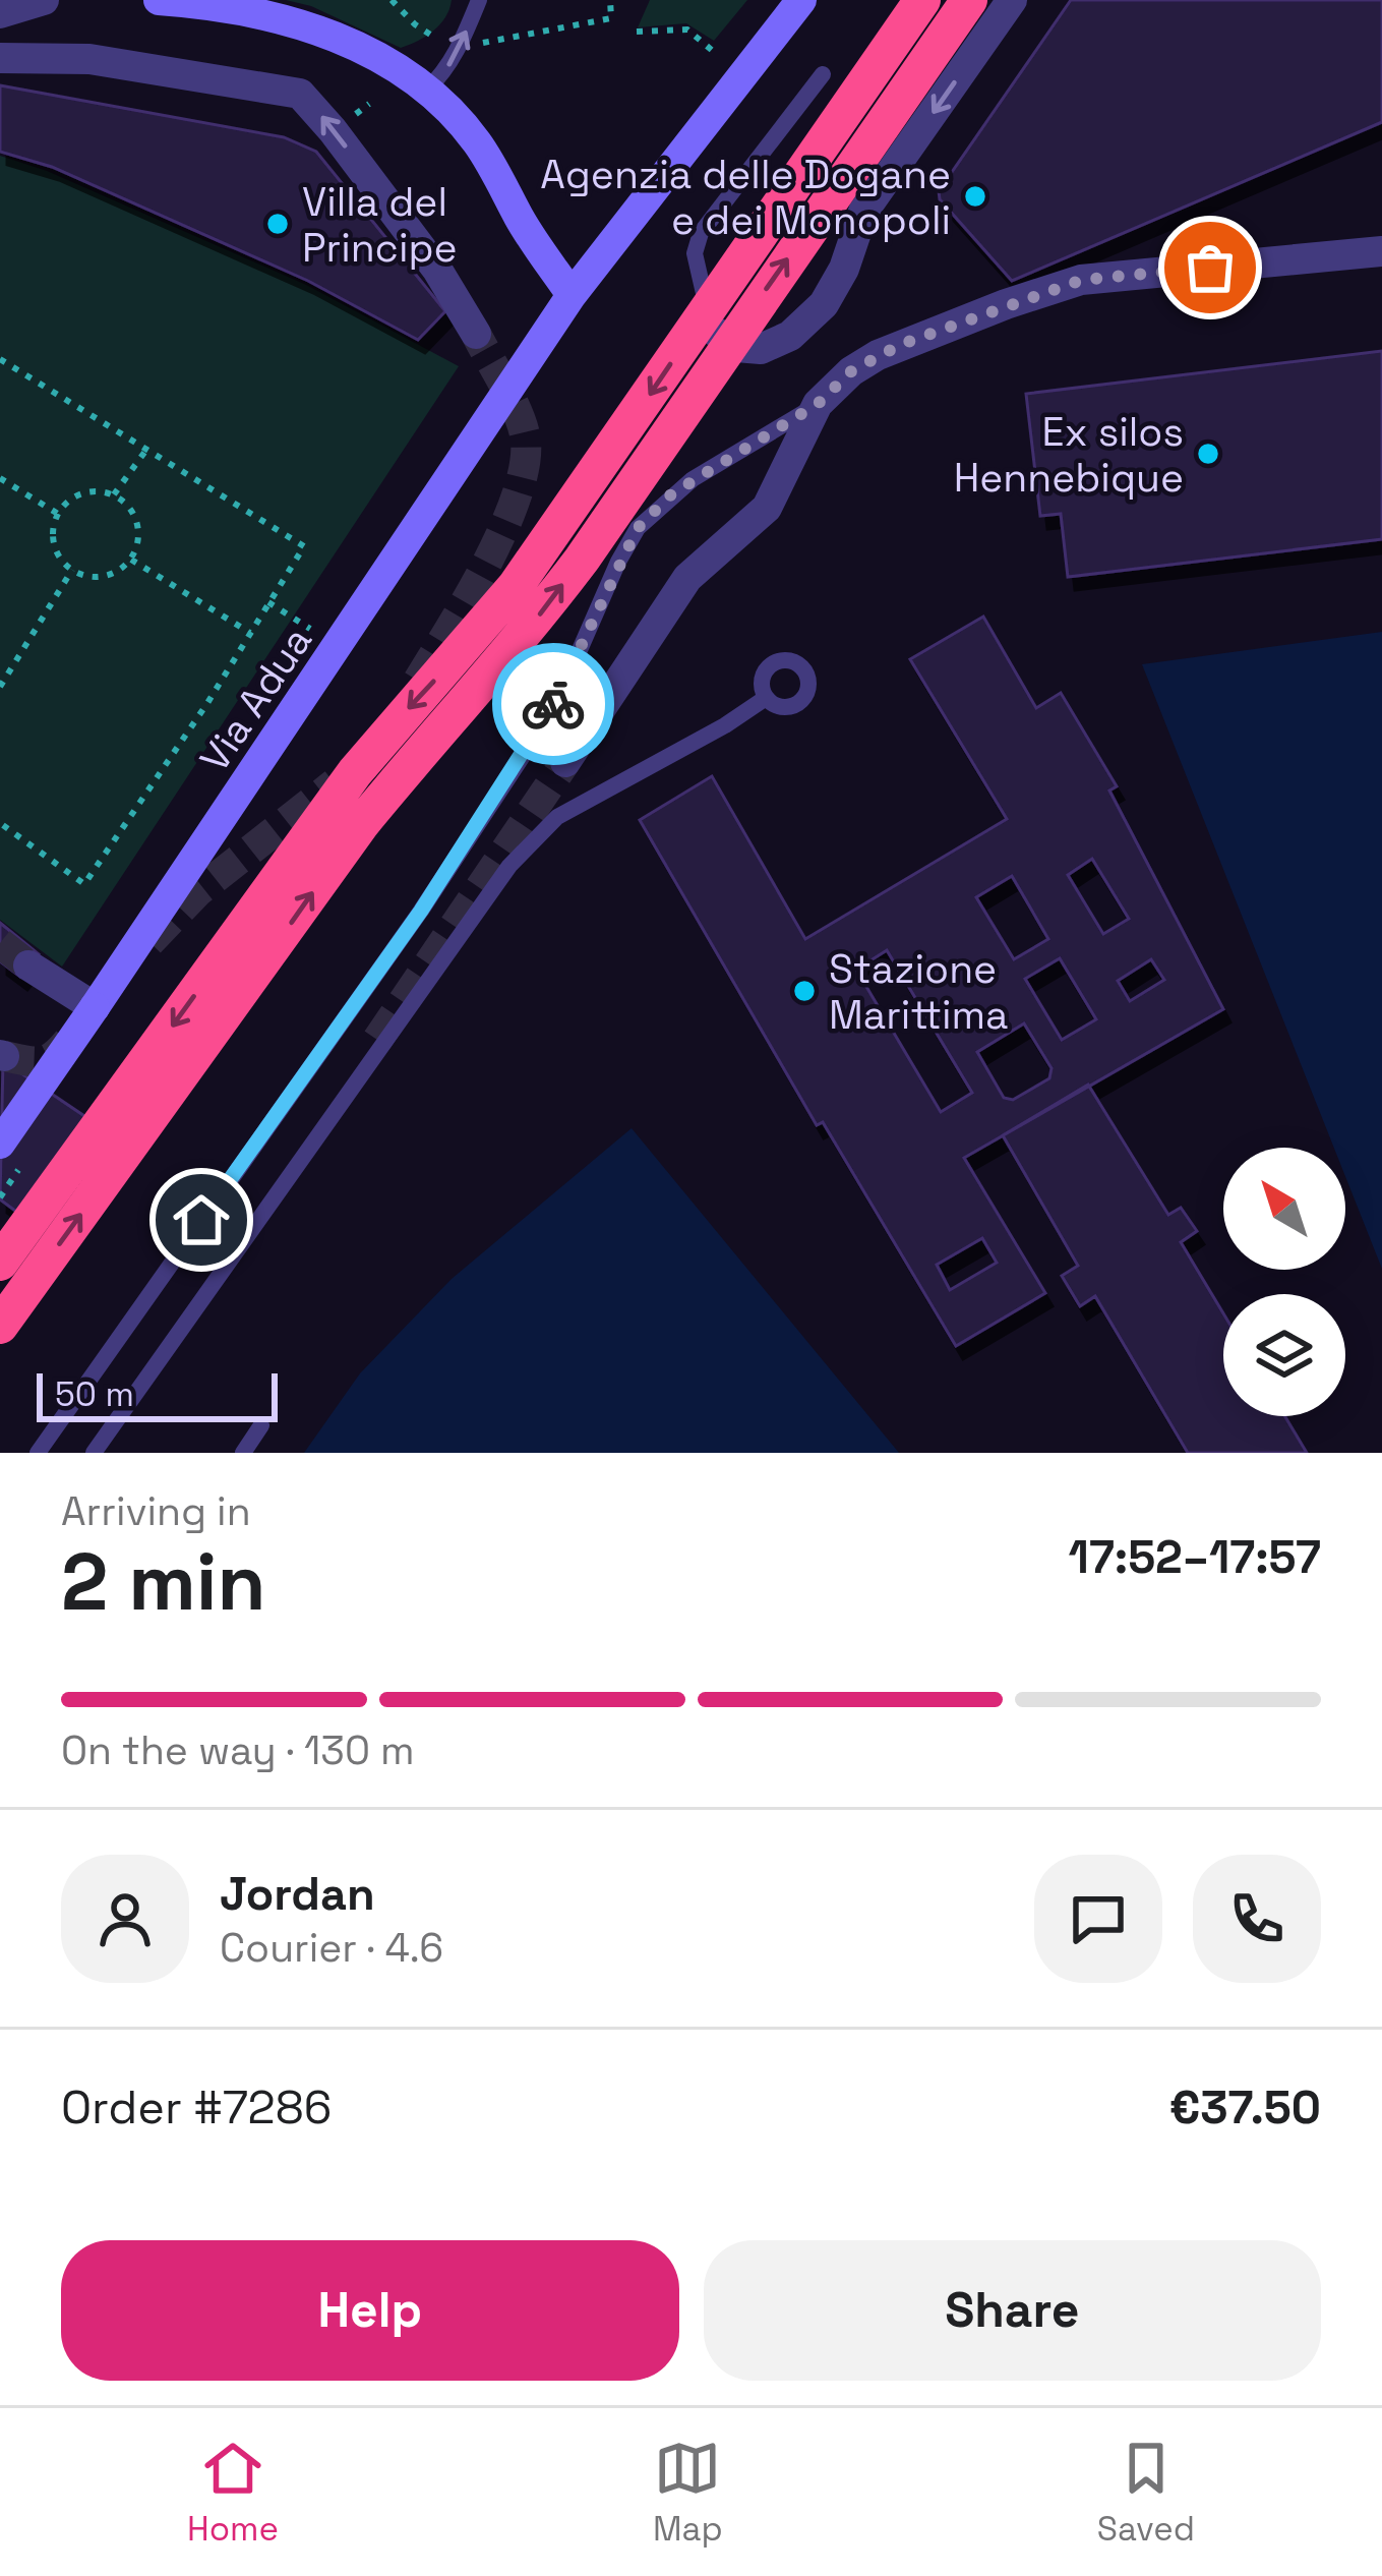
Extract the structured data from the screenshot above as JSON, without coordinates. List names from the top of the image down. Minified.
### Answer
{"streets":{"main road":["Via Adua"]},"places":["Agenzia delle Dogane e dei Monopoli","Villa del Principe","Ex silos Hennebique","Stazione Marittima"],"scale_bar":"50 m","north":"top left","page":{"scale":"50 m","heading":["2 min","Arriving in","17:52–17:57"],"panel":["Jordan","Courier · 4.6","Order #7286","€37.50"],"bar":"On the way · 130 m","buttons":["Help","Share"],"tabs":["Home","Map","Saved"]}}
